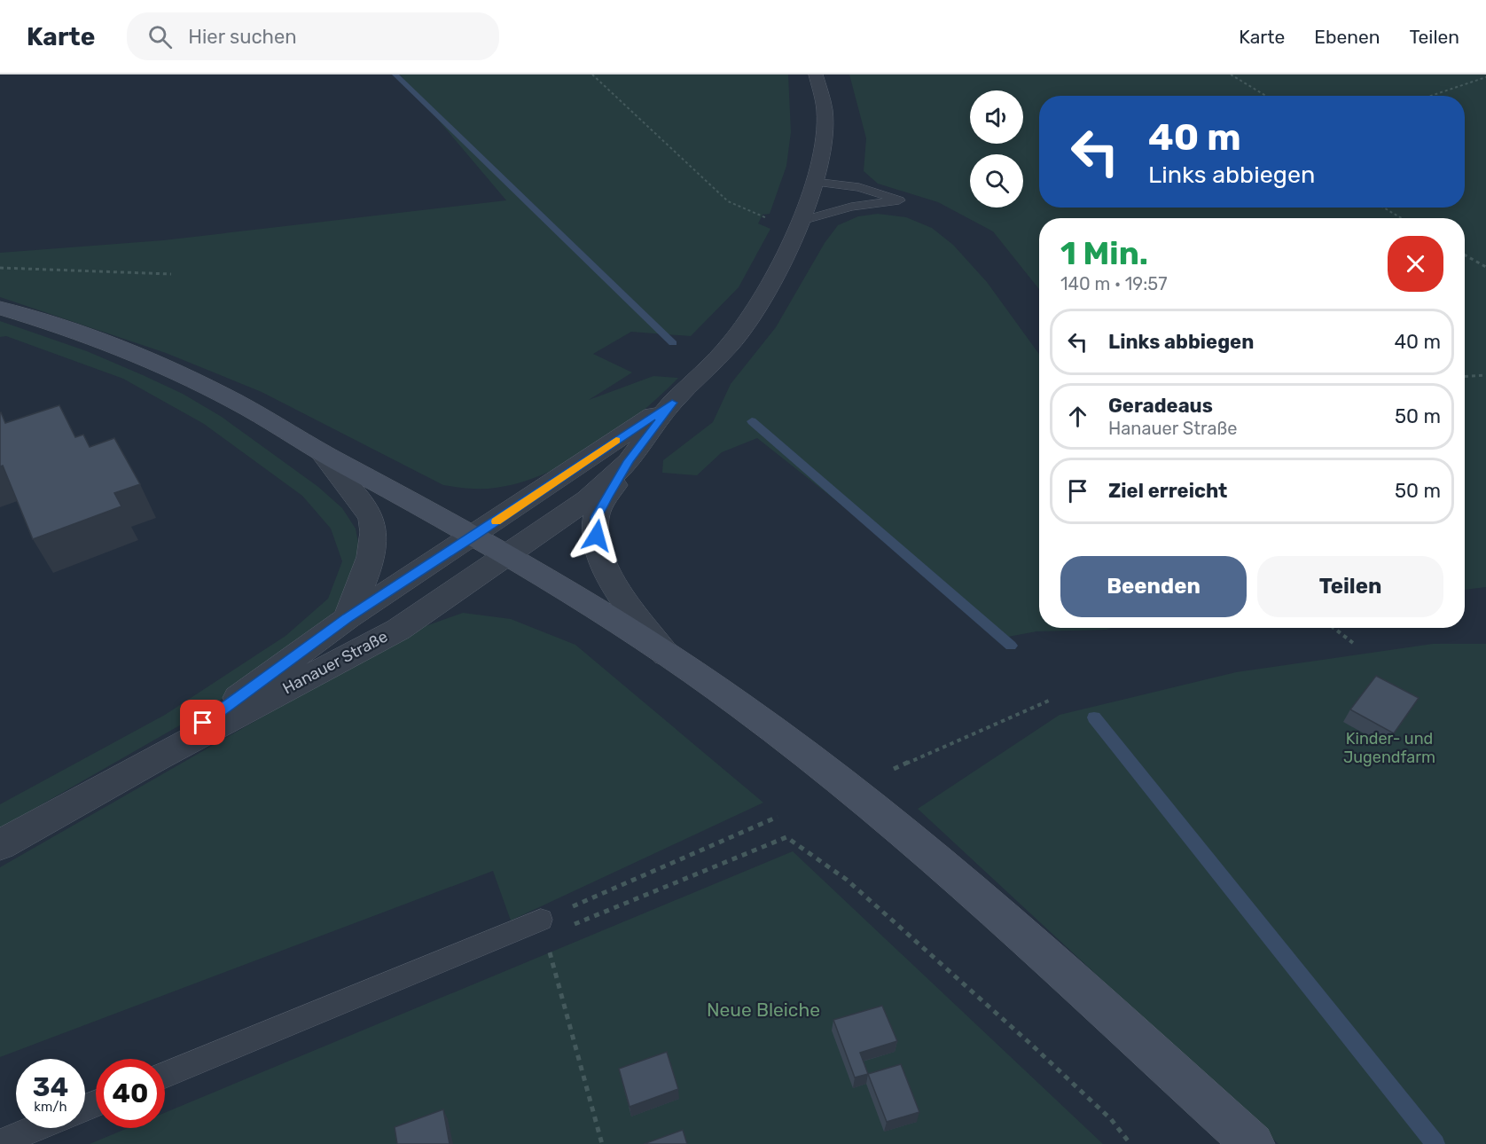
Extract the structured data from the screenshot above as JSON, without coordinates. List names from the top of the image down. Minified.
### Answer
{"streets":{"street":["Hanauer Straße"]},"parks":["Kinder- und Jugendfarm","Neue Bleiche"],"page":{"header":"Karte","search":"Hier suchen","nav":["Karte","Ebenen","Teilen"],"turn":["40 m","Links abbiegen"],"heading":["1 Min.","140 m · 19:57"],"list":[{"name":"Links abbiegen","value":"40 m"},{"name":"Geradeaus","note":"Hanauer Straße","value":"50 m"},{"name":"Ziel erreicht","value":"50 m"}],"buttons":["Beenden","Teilen"],"speed":"34 km/h","limit":"40"}}
